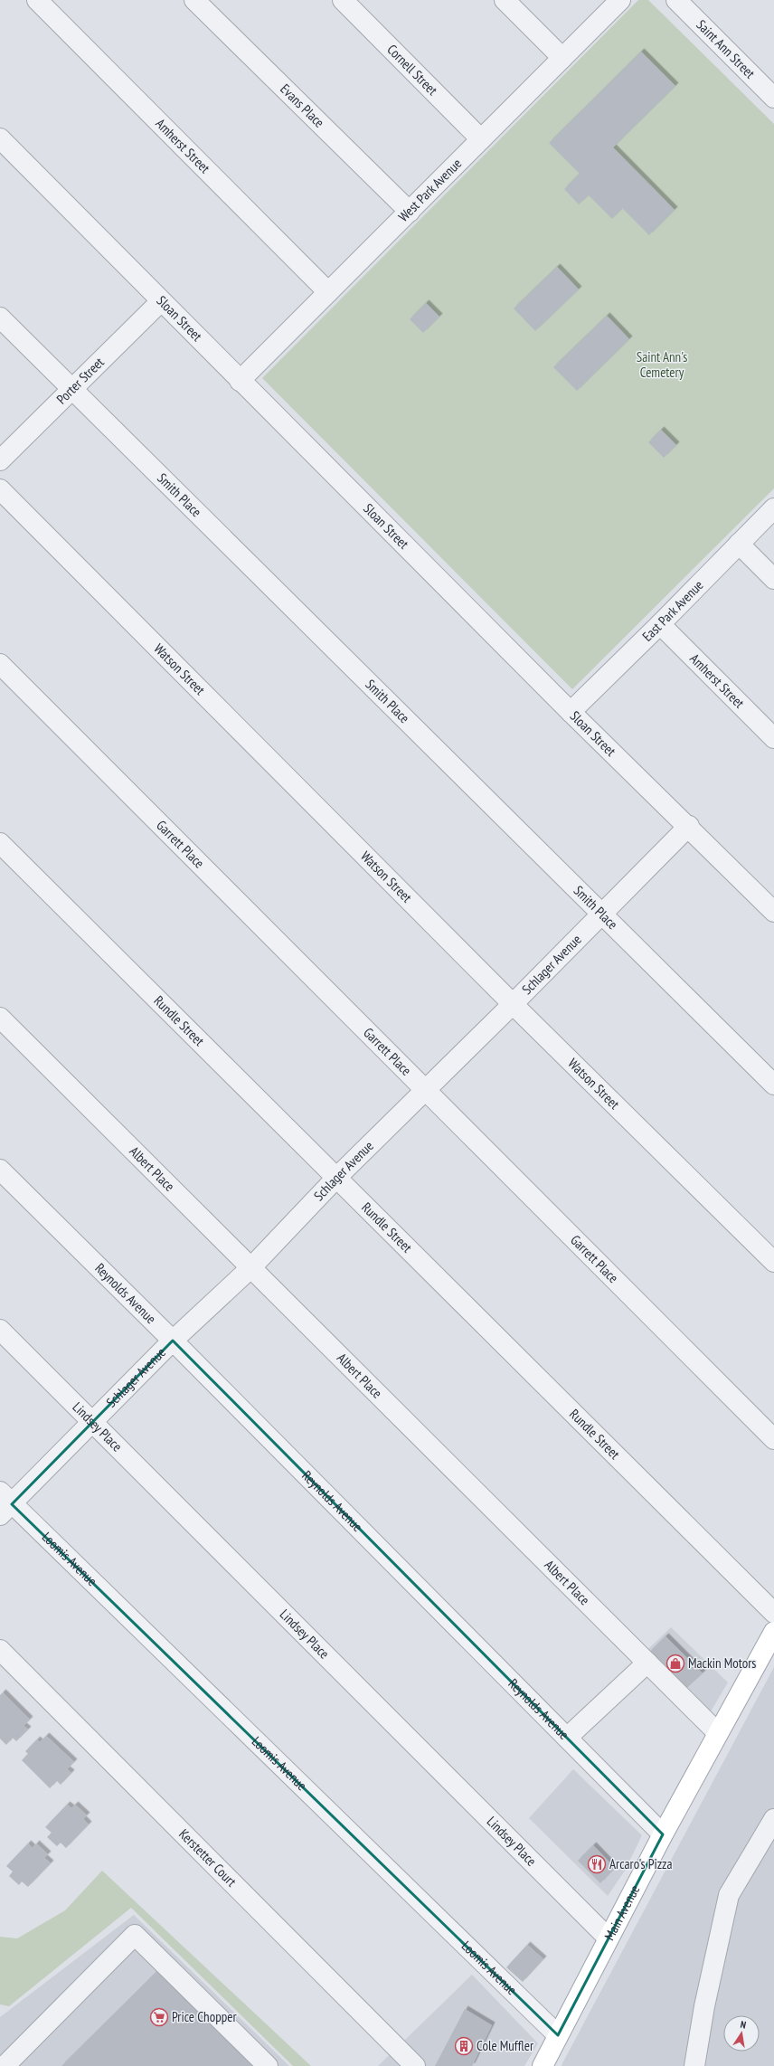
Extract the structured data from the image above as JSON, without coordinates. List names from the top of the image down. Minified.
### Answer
{"streets":{"main road":["Main Avenue"],"street":["Saint Ann Street","Cornell Street","Evans Place","Amherst Street","West Park Avenue","Sloan Street","Porter Street","Smith Place","East Park Avenue","Watson Street","Garrett Place","Schlager Avenue","Rundle Street","Albert Place","Reynolds Avenue","Lindsey Place","Loomis Avenue","Kerstetter Court"]},"crossings":[["Cornell Street","West Park Avenue"],["Evans Place","West Park Avenue"],["Amherst Street","West Park Avenue"],["Amherst Street","East Park Avenue"],["West Park Avenue","Sloan Street"],["Sloan Street","Porter Street"],["Sloan Street","East Park Avenue"],["Sloan Street","Schlager Avenue"],["Porter Street","Smith Place"],["Smith Place","Schlager Avenue"],["Watson Street","Schlager Avenue"],["Garrett Place","Schlager Avenue"],["Schlager Avenue","Rundle Street"],["Schlager Avenue","Albert Place"],["Schlager Avenue","Reynolds Avenue"],["Schlager Avenue","Lindsey Place"],["Schlager Avenue","Loomis Avenue"],["Albert Place","Main Avenue"],["Reynolds Avenue","Main Avenue"],["Lindsey Place","Main Avenue"],["Loomis Avenue","Main Avenue"]],"parks":["Saint Ann's Cemetery"],"places":{"shop":["Mackin Motors"],"restaurant":["Arcaro's Pizza"],"supermarket":["Price Chopper"],"building":["Cole Muffler"]},"north":"top"}
